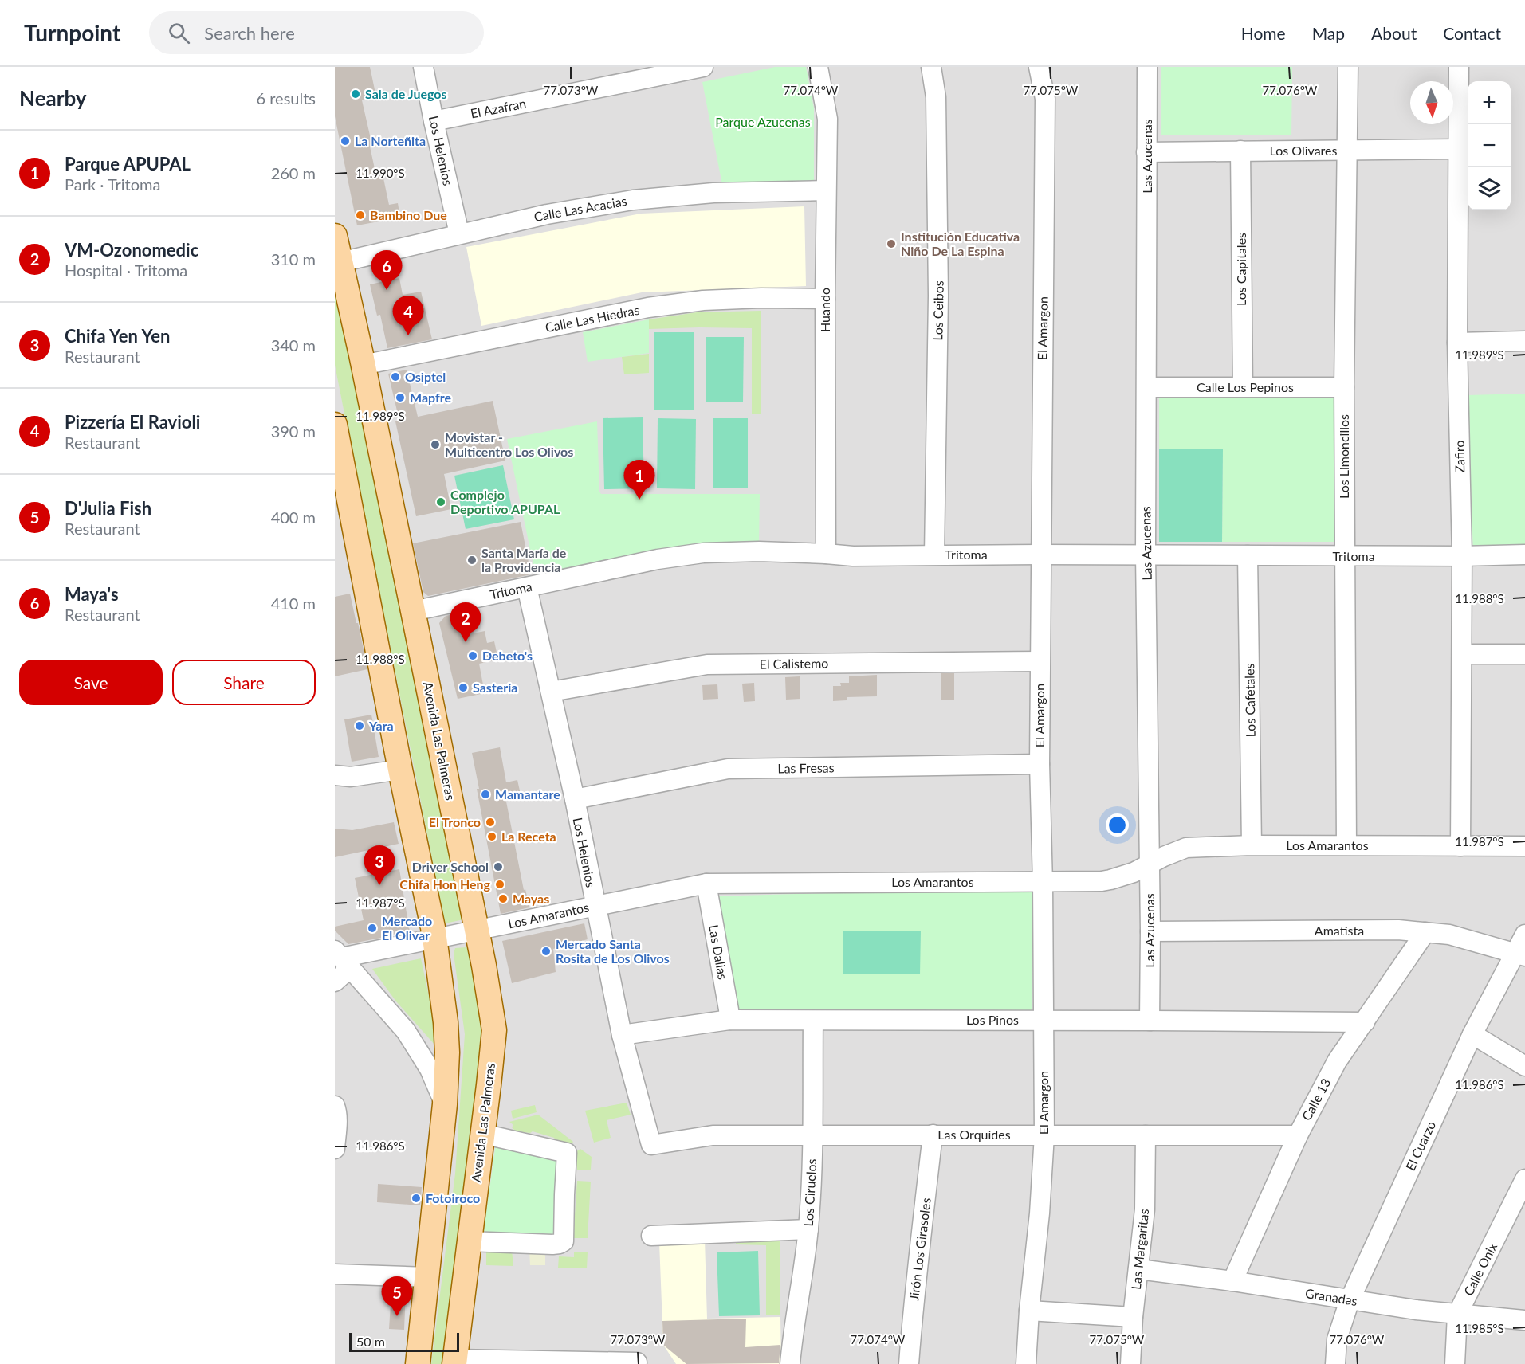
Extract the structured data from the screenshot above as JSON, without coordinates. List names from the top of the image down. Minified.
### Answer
{"streets":{"main road":["Avenida Las Palmeras"],"street":["El Azafran","Los Helenios","Los Olivares","Las Azucenas","Calle Las Acacias","Los Capitales","Huando","Los Ceibos","Calle Las Hiedras","El Amargon","Calle Los Pepinos","Los Limoncillos","Zafiro","Tritoma","El Calistemo","Los Cafetales","Las Fresas","Los Amarantos","Amatista","Las Dalias","Los Pinos","Calle 13","Las Orquídes","El Cuarzo","Los Ciruelos","Jirón Los Girasoles","Las Margaritas","Calle Onix","Granadas"]},"crossings":[["El Azafran","Los Helenios"],["Los Helenios","Calle Las Acacias"],["Los Helenios","Tritoma"],["Los Helenios","El Calistemo"],["Los Helenios","Las Fresas"],["Los Helenios","Los Amarantos"],["Los Helenios","Los Pinos"],["Los Helenios","Las Orquídes"],["Los Olivares","Las Azucenas"],["Los Olivares","Los Capitales"],["Los Olivares","Los Limoncillos"],["Los Olivares","Zafiro"],["Las Azucenas","Calle Los Pepinos"],["Las Azucenas","Tritoma"],["Las Azucenas","Los Amarantos"],["Las Azucenas","Amatista"],["Las Azucenas","Los Pinos"],["Calle Las Acacias","Huando"],["Calle Las Acacias","Avenida Las Palmeras"],["Los Capitales","Calle Los Pepinos"],["Huando","Calle Las Hiedras"],["Huando","Tritoma"],["Los Ceibos","Tritoma"],["Calle Las Hiedras","Avenida Las Palmeras"],["El Amargon","Tritoma"],["El Amargon","El Calistemo"],["El Amargon","Las Fresas"],["El Amargon","Los Amarantos"],["El Amargon","Los Pinos"],["El Amargon","Las Orquídes"],["Calle Los Pepinos","Los Limoncillos"],["Los Limoncillos","Tritoma"],["Los Limoncillos","Los Amarantos"],["Zafiro","Tritoma"],["Zafiro","Los Amarantos"],["Tritoma","Los Cafetales"],["Tritoma","Avenida Las Palmeras"],["Los Cafetales","Los Amarantos"],["Avenida Las Palmeras","Los Amarantos"],["Los Amarantos","Las Dalias"],["Amatista","Calle 13"],["Amatista","El Cuarzo"],["Las Dalias","Los Pinos"],["Los Pinos","Calle 13"],["Los Pinos","Los Ciruelos"],["Calle 13","Las Orquídes"],["Calle 13","Granadas"],["Las Orquídes","Los Ciruelos"],["Las Orquídes","Jirón Los Girasoles"],["Las Orquídes","Las Margaritas"],["El Cuarzo","Granadas"],["Las Margaritas","Granadas"],["Calle Onix","Granadas"]],"parks":["Parque Azucenas"],"places":["Sala de Juegos","La Norteñita","Bambino Due","Institución Educativa Niño De La Espina","Osiptel","Mapfre","Movistar - Multicentro Los Olivos","Complejo Deportivo APUPAL","Santa María de la Providencia","Debeto's","Sasteria","Yara","Mamantare","El Tronco","La Receta","Driver School","Chifa Hon Heng","Mayas","Mercado El Olivar","Mercado Santa Rosita de Los Olivos","Fotoiroco"],"scale_bar":"50 m","north":"bottom","page":{"header":"Turnpoint","search":"Search here","nav":["Home","Map","About","Contact"],"heading":["Nearby","6 results"],"map_buttons":["+","−"],"list":[{"mark":"1","name":"Parque APUPAL","note":"Park · Tritoma","value":"260 m"},{"mark":"2","name":"VM-Ozonomedic","note":"Hospital · Tritoma","value":"310 m"},{"mark":"3","name":"Chifa Yen Yen","note":"Restaurant","value":"340 m"},{"mark":"4","name":"Pizzería El Ravioli","note":"Restaurant","value":"390 m"},{"mark":"5","name":"D'Julia Fish","note":"Restaurant","value":"400 m"},{"mark":"6","name":"Maya's","note":"Restaurant","value":"410 m"}],"pins":["6","4","1","2","3","5"],"buttons":["Save","Share"],"scale":"50 m"},"coordinates":["77.073°W","77.074°W","77.075°W","77.076°W","11.990°S","11.989°S","11.988°S","11.987°S","11.986°S","11.985°S"]}
